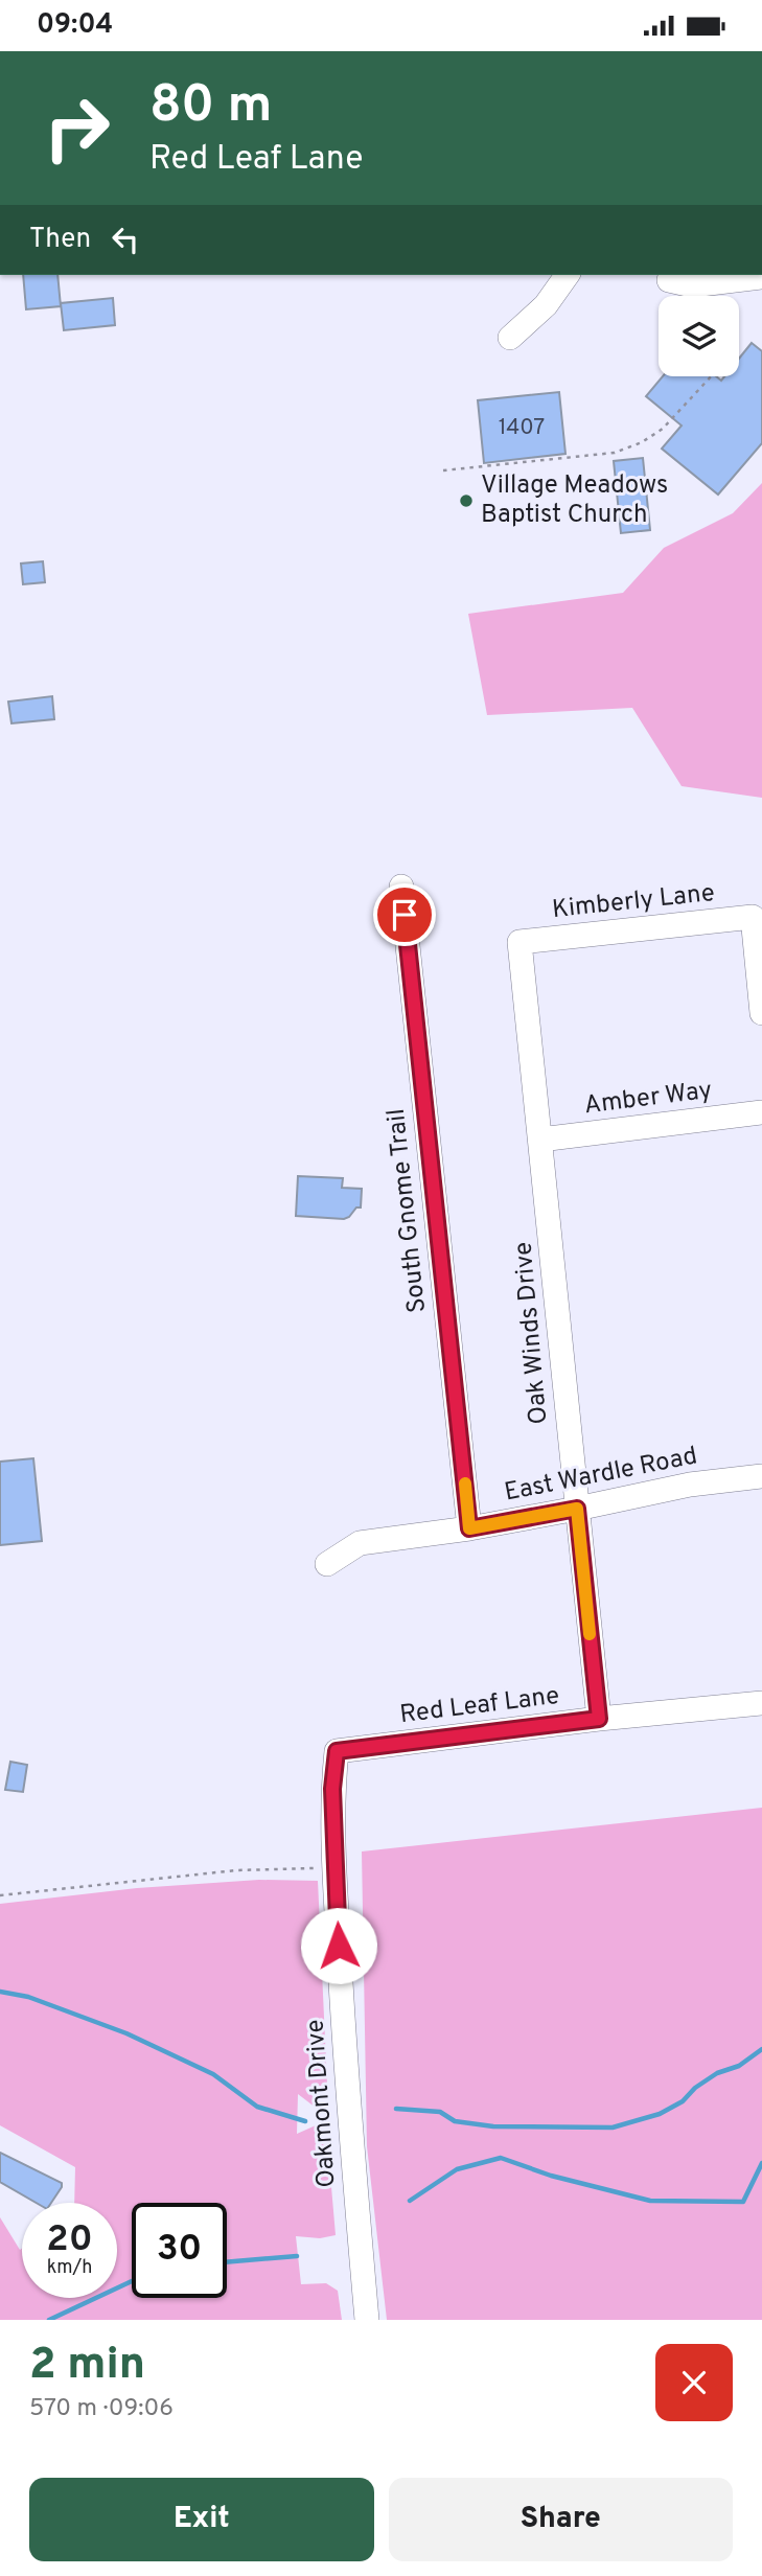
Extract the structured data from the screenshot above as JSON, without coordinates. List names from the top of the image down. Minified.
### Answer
{"streets":{"street":["Kimberly Lane","Amber Way","South Gnome Trail","Oak Winds Drive","East Wardle Road","Red Leaf Lane","Oakmont Drive"]},"crossings":[["Kimberly Lane","Oak Winds Drive"],["Amber Way","Oak Winds Drive"],["South Gnome Trail","East Wardle Road"],["Oak Winds Drive","East Wardle Road"],["Oak Winds Drive","Red Leaf Lane"],["Red Leaf Lane","Oakmont Drive"]],"places":["Village Meadows Baptist Church"],"house_numbers":["1407"],"page":{"status":"09:04","turn":["80 m","Red Leaf Lane"],"then":"Then","speed":"20 km/h","limit":"30","heading":["2 min","570 m · 09:06"],"buttons":["Exit","Share"]}}
